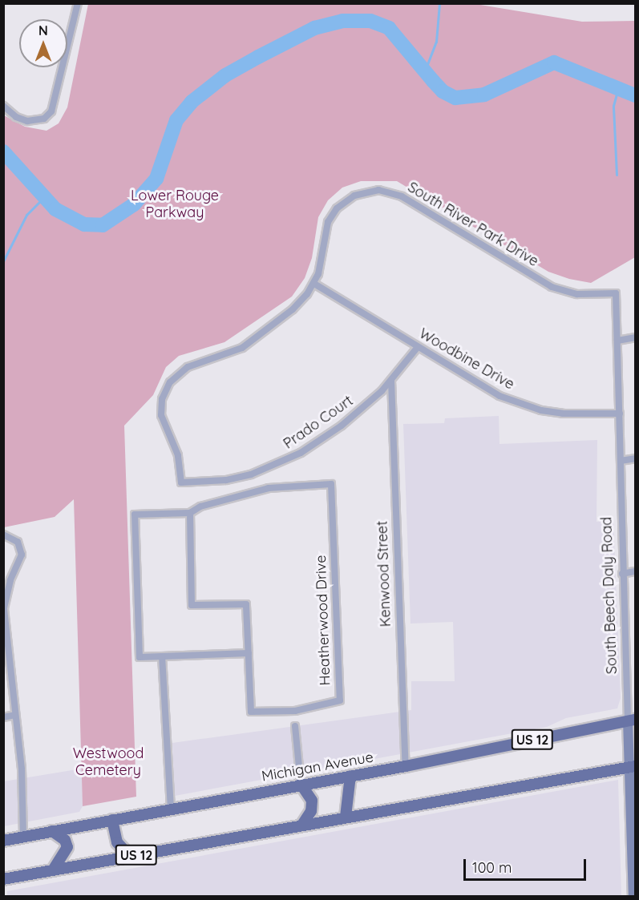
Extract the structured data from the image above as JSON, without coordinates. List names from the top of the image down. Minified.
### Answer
{"streets":{"main road":["South Beech Daly Road","US 12","Michigan Avenue"],"street":["South River Park Drive","Woodbine Drive","Prado Court","Kenwood Street","Heatherwood Drive"]},"crossings":[["South River Park Drive","Woodbine Drive"],["South River Park Drive","Prado Court"],["South River Park Drive","South Beech Daly Road"],["Woodbine Drive","Prado Court"],["Woodbine Drive","South Beech Daly Road"],["Prado Court","Kenwood Street"],["Kenwood Street","Michigan Avenue"],["South Beech Daly Road","US 12"],["South Beech Daly Road","Michigan Avenue"]],"parks":["Lower Rouge Parkway","Westwood Cemetery"],"scale_bar":"100 m","north":"top"}
